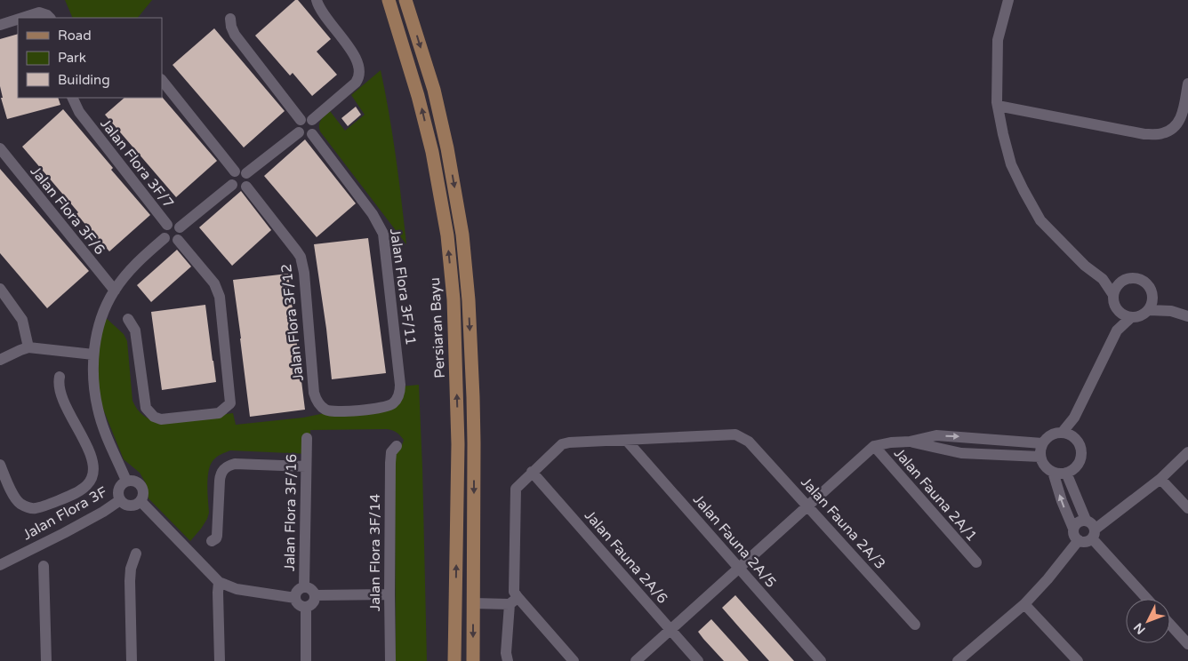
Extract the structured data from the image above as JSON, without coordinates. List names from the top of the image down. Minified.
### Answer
{"streets":{"main road":["Persiaran Bayu"],"street":["Jalan Flora 3F/7","Jalan Flora 3F/6","Jalan Flora 3F/11","Jalan Flora 3F/12","Jalan Fauna 2A/1","Jalan Flora 3F/16","Jalan Flora 3F","Jalan Fauna 2A/3","Jalan Fauna 2A/5","Jalan Flora 3F/14","Jalan Fauna 2A/6"]},"crossings":[["Jalan Flora 3F/11","Jalan Flora 3F/12"],["Jalan Fauna 2A/3","Jalan Fauna 2A/5"]],"legend":["Road","Park","Building"],"north":"bottom left"}
